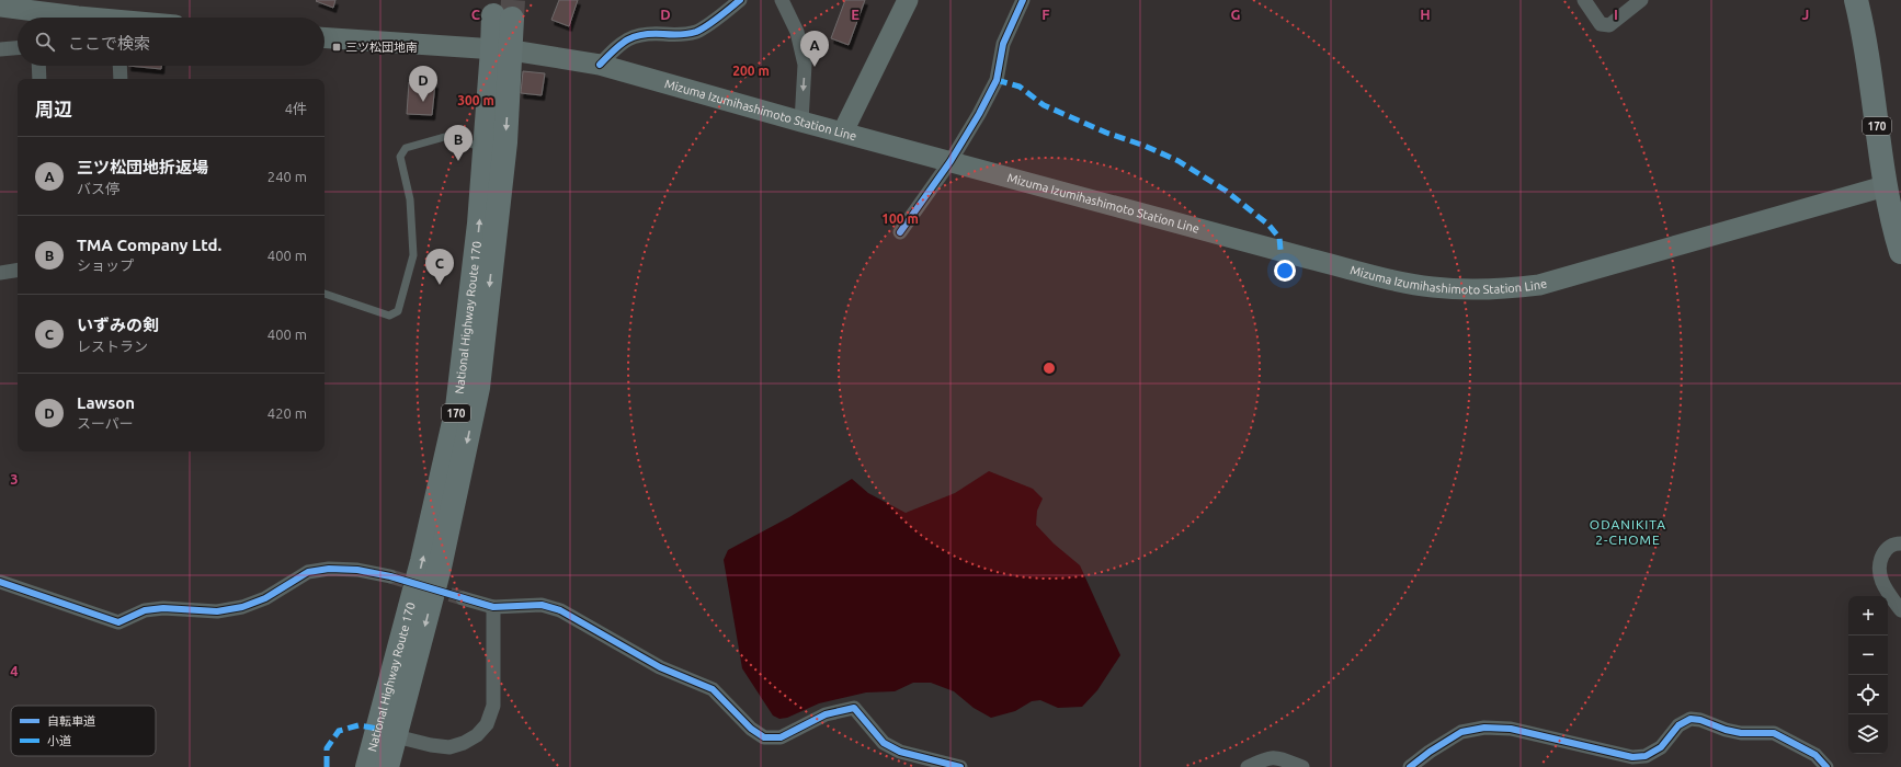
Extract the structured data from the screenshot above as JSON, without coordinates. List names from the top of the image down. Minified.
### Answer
{"streets":{"highway":["170","National Highway Route 170"],"main road":["Mizuma Izumihashimoto Station Line"]},"crossings":[["Mizuma Izumihashimoto Station Line","170"],["Mizuma Izumihashimoto Station Line","National Highway Route 170"]],"districts":["ODANIKITA 2-CHOME"],"places":{"transit":["三ツ松団地南"]},"legend":["自転車道","小道"],"page":{"search":"ここで検索","pins":["A","D","B","C"],"heading":["周辺","4件"],"list":[{"mark":"A","name":"三ツ松団地折返場","note":"バス停","value":"240 m"},{"mark":"B","name":"TMA Company Ltd.","note":"ショップ","value":"400 m"},{"mark":"C","name":"いずみの剣","note":"レストラン","value":"400 m"},{"mark":"D","name":"Lawson","note":"スーパー","value":"420 m"}],"map_buttons":["+","−"]},"grid":{"columns":["C","D","E","F","G","H","I","J"],"rows":["3","4"]},"rings":["200 m","300 m","100 m"]}
